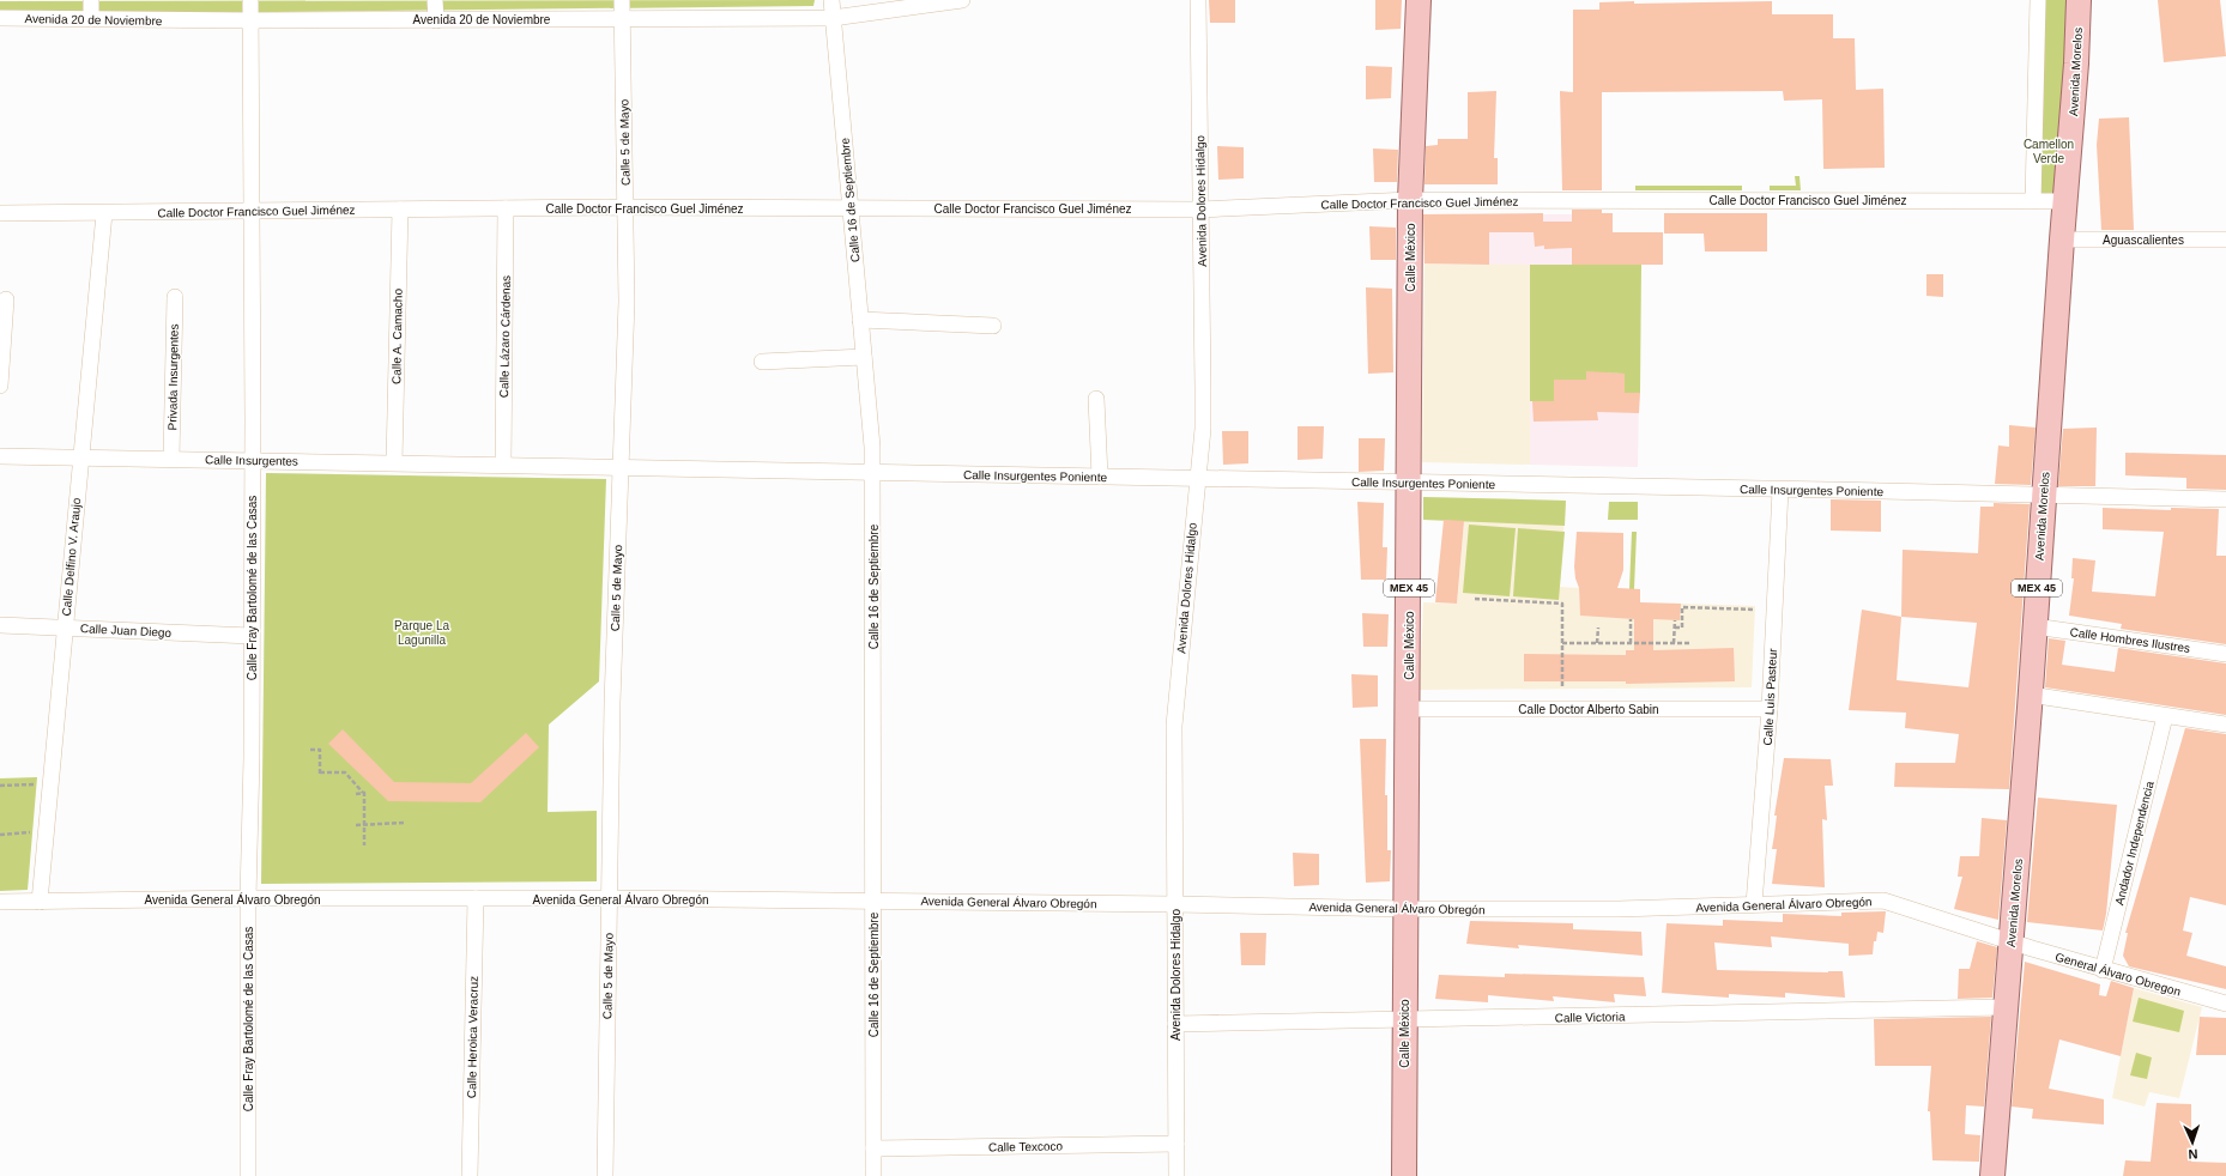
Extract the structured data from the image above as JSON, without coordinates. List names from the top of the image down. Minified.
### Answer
{"streets":{"main road":["Avenida Morelos","Calle México","MEX 45"],"street":["Avenida 20 de Noviembre","Calle 5 de Mayo","Calle 16 de Septiembre","Calle Doctor Francisco Guel Jiménez","Avenida Dolores Hidalgo","Aguascalientes","Calle A. Camacho","Calle Lázaro Cárdenas","Privada Insurgentes","Calle Insurgentes","Calle Insurgentes Poniente","Calle Delfino V. Araujo","Calle Fray Bartolomé de las Casas","Calle Juan Diego","Calle Hombres Ilustres","Calle Luis Pasteur","Calle Doctor Alberto Sabin","Andador Independencia","Avenida General Álvaro Obregón","General Álvaro Obregon","Calle Victoria","Calle Heroica Veracruz","Calle Texcoco"]},"crossings":[["Avenida 20 de Noviembre","Calle 5 de Mayo"],["Avenida 20 de Noviembre","Calle 16 de Septiembre"],["Avenida 20 de Noviembre","Calle Fray Bartolomé de las Casas"],["Avenida Morelos","Calle Doctor Francisco Guel Jiménez"],["Avenida Morelos","Aguascalientes"],["Avenida Morelos","Calle Insurgentes Poniente"],["Avenida Morelos","Calle Hombres Ilustres"],["Avenida Morelos","Avenida General Álvaro Obregón"],["Avenida Morelos","General Álvaro Obregon"],["Avenida Morelos","Calle Victoria"],["Calle 5 de Mayo","Calle Doctor Francisco Guel Jiménez"],["Calle 5 de Mayo","Calle Insurgentes"],["Calle 5 de Mayo","Calle Insurgentes Poniente"],["Calle 5 de Mayo","Avenida General Álvaro Obregón"],["Calle 16 de Septiembre","Calle Doctor Francisco Guel Jiménez"],["Calle 16 de Septiembre","Calle Insurgentes Poniente"],["Calle 16 de Septiembre","Avenida General Álvaro Obregón"],["Calle 16 de Septiembre","Calle Texcoco"],["Calle Doctor Francisco Guel Jiménez","Avenida Dolores Hidalgo"],["Calle Doctor Francisco Guel Jiménez","Calle México"],["Calle Doctor Francisco Guel Jiménez","Calle A. Camacho"],["Calle Doctor Francisco Guel Jiménez","Calle Lázaro Cárdenas"],["Calle Doctor Francisco Guel Jiménez","Calle Delfino V. Araujo"],["Calle Doctor Francisco Guel Jiménez","Calle Fray Bartolomé de las Casas"],["Avenida Dolores Hidalgo","Calle Insurgentes Poniente"],["Avenida Dolores Hidalgo","Avenida General Álvaro Obregón"],["Avenida Dolores Hidalgo","Calle Victoria"],["Avenida Dolores Hidalgo","Calle Texcoco"],["Calle México","Calle Insurgentes Poniente"],["Calle México","Calle Doctor Alberto Sabin"],["Calle México","Avenida General Álvaro Obregón"],["Calle México","Calle Victoria"],["Calle A. Camacho","Calle Insurgentes"],["Calle Lázaro Cárdenas","Calle Insurgentes"],["Privada Insurgentes","Calle Insurgentes"],["Calle Insurgentes","Calle Insurgentes Poniente"],["Calle Insurgentes","Calle Delfino V. Araujo"],["Calle Insurgentes","Calle Fray Bartolomé de las Casas"],["Calle Insurgentes Poniente","Calle Luis Pasteur"],["Calle Delfino V. Araujo","Calle Juan Diego"],["Calle Delfino V. Araujo","Avenida General Álvaro Obregón"],["Calle Fray Bartolomé de las Casas","Calle Juan Diego"],["Calle Fray Bartolomé de las Casas","Avenida General Álvaro Obregón"],["Calle Luis Pasteur","Calle Doctor Alberto Sabin"],["Calle Luis Pasteur","Avenida General Álvaro Obregón"],["Andador Independencia","General Álvaro Obregon"],["Avenida General Álvaro Obregón","General Álvaro Obregon"],["Avenida General Álvaro Obregón","Calle Heroica Veracruz"]],"parks":["Camellon Verde","Parque La Lagunilla"],"north":"bottom"}
